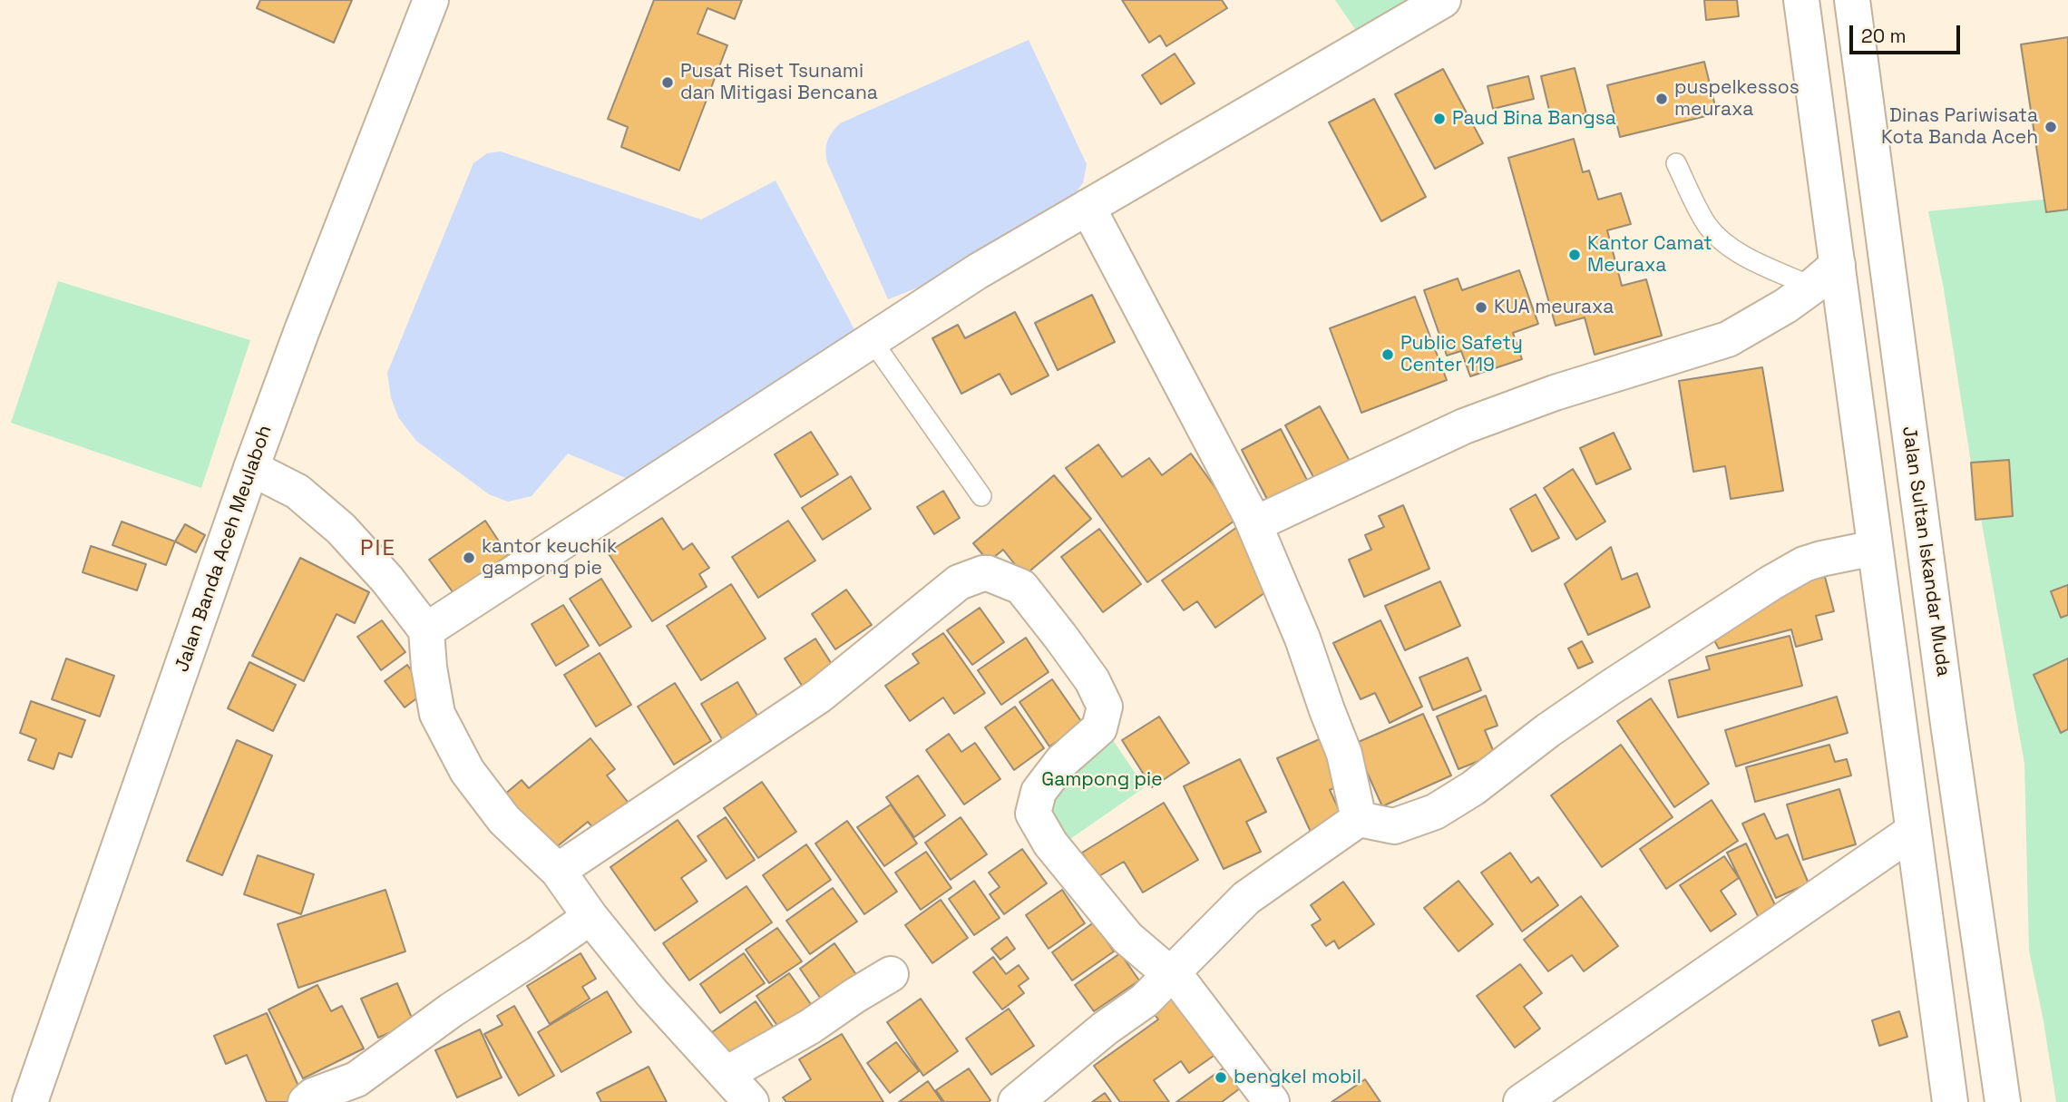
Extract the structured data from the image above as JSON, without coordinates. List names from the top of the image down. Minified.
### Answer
{"streets":{"main road":["Jalan Banda Aceh Meulaboh","Jalan Sultan Iskandar Muda"]},"districts":["PIE"],"parks":["Gampong pie"],"places":["Pusat Riset Tsunami dan Mitigasi Bencana","puspelkessos meuraxa","Paud Bina Bangsa","Dinas Pariwisata Kota Banda Aceh","Kantor Camat Meuraxa","KUA meuraxa","Public Safety Center 119","kantor keuchik gampong pie","bengkel mobil"],"scale_bar":"20 m"}
